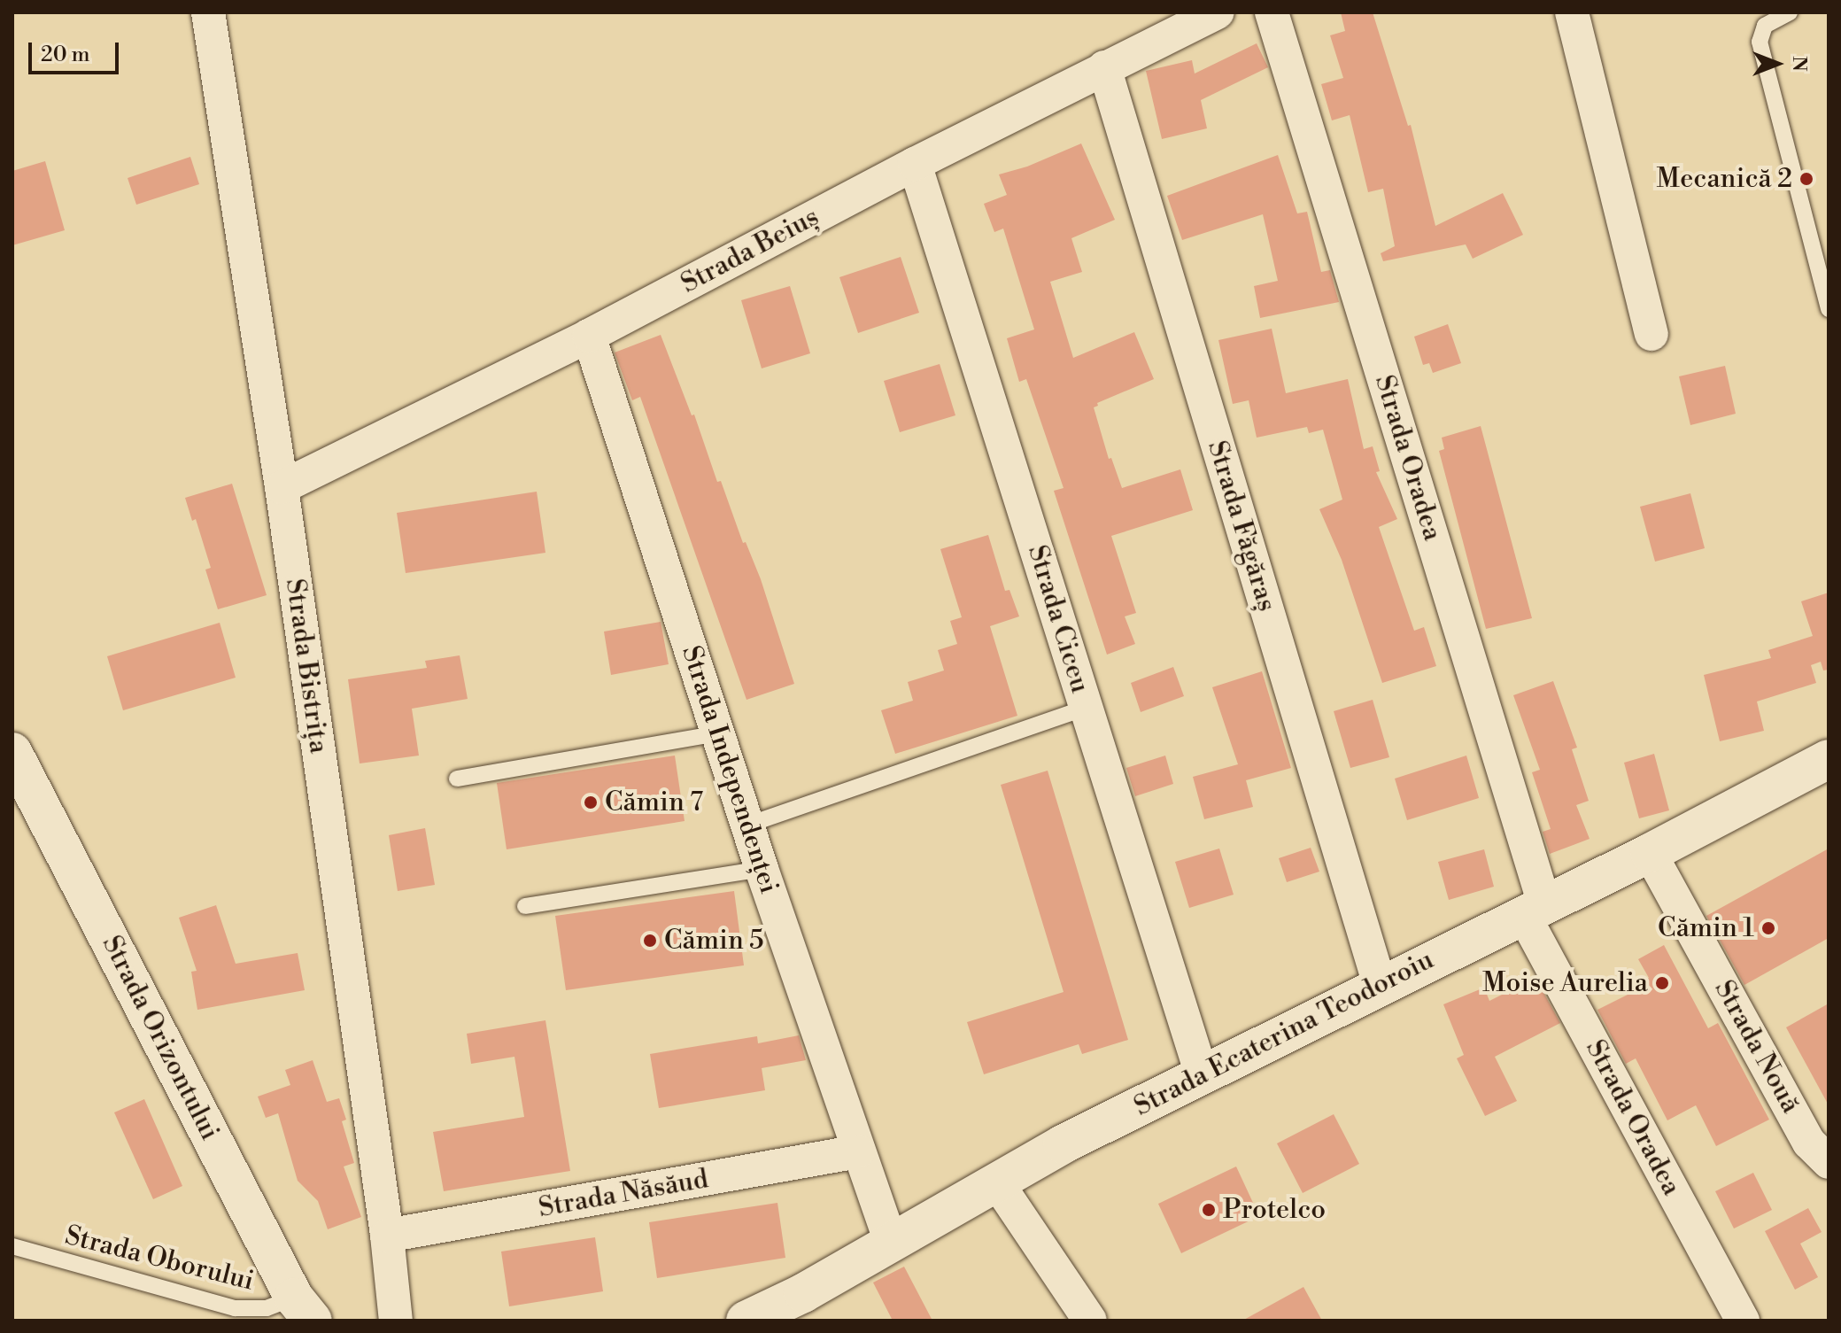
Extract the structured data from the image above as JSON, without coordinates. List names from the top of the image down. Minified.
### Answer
{"streets":{"main road":["Strada Ecaterina Teodoroiu","Strada Orizontului"],"street":["Strada Beiuș","Strada Oradea","Strada Făgăraș","Strada Ciceu","Strada Bistrița","Strada Independenței","Strada Nouă","Strada Năsăud"],"lane":["Strada Oborului"]},"crossings":[["Strada Beiuș","Strada Făgăraș"],["Strada Beiuș","Strada Ciceu"],["Strada Beiuș","Strada Bistrița"],["Strada Beiuș","Strada Independenței"],["Strada Oradea","Strada Ecaterina Teodoroiu"],["Strada Făgăraș","Strada Ecaterina Teodoroiu"],["Strada Ciceu","Strada Ecaterina Teodoroiu"],["Strada Bistrița","Strada Năsăud"],["Strada Independenței","Strada Ecaterina Teodoroiu"],["Strada Independenței","Strada Năsăud"],["Strada Ecaterina Teodoroiu","Strada Nouă"],["Strada Orizontului","Strada Oborului"]],"places":["Mecanică 2","Cămin 7","Cămin 1","Cămin 5","Moise Aurelia","Protelco"],"scale_bar":"20 m","north":"right"}
